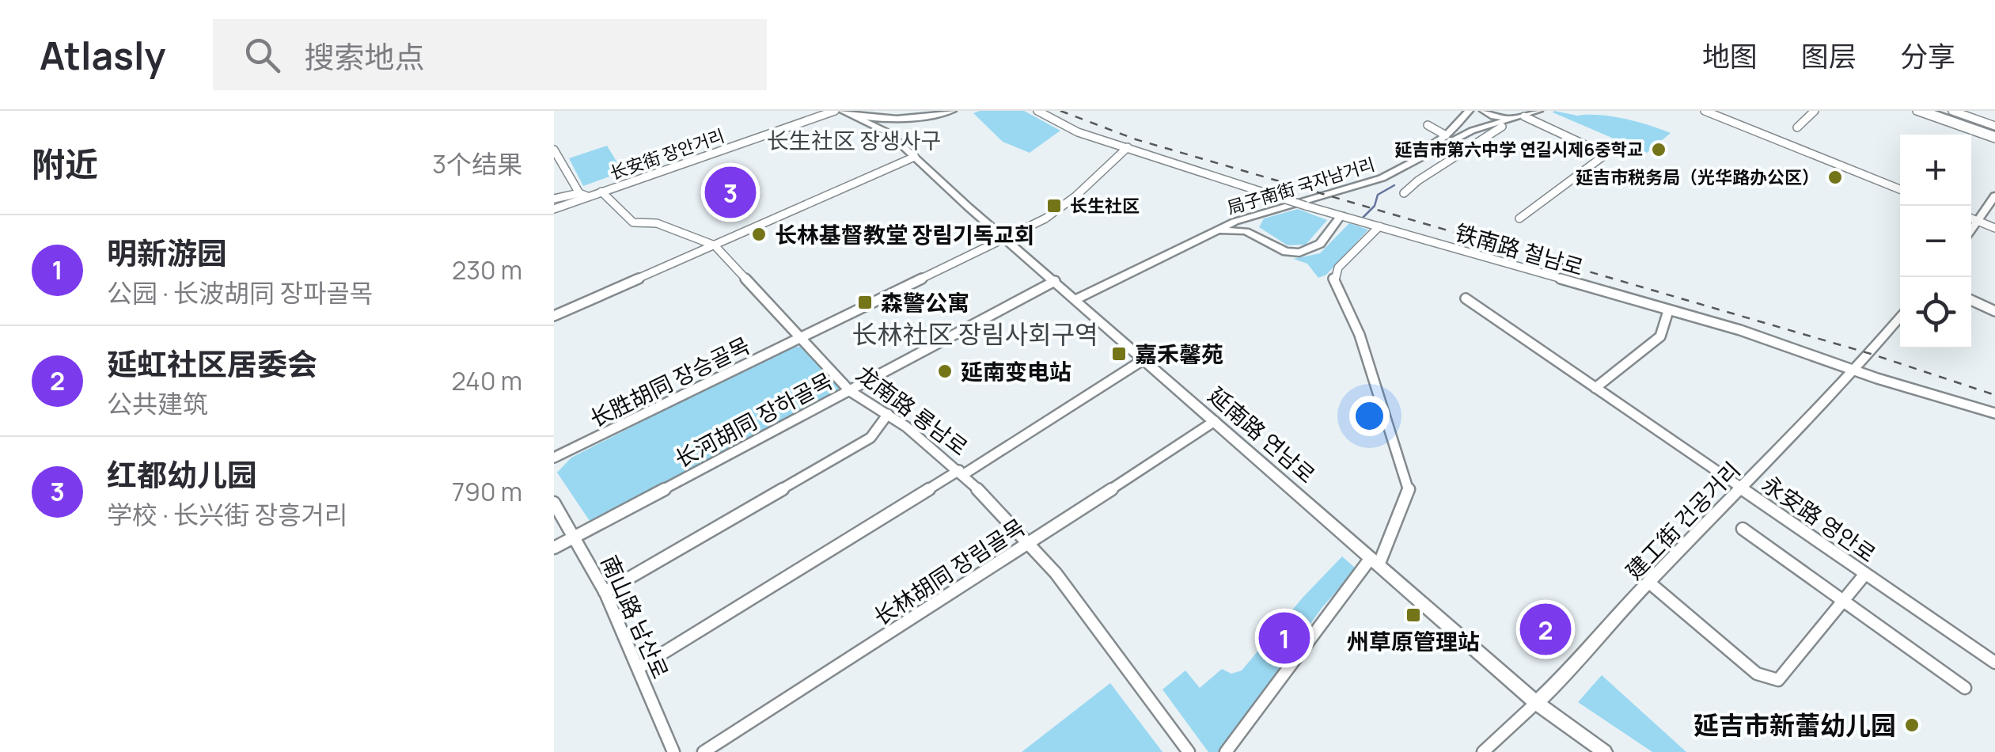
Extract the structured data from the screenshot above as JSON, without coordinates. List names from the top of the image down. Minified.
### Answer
{"streets":{"main road":["局子南街 국자남거리","延南路 연남로","建工街 건공거리"],"street":["长安街 장안거리","铁南路 철남로","长胜胡同 장승골목","龙南路 룡남로","长河胡同 장하골목","永安路 영안로","长林胡同 장림골목","南山路 남산로"]},"crossings":[["长安街 장안거리","龙南路 룡남로"],["局子南街 국자남거리","延南路 연남로"],["铁南路 철남로","长胜胡同 장승골목"],["铁南路 철남로","建工街 건공거리"],["长胜胡同 장승골목","龙南路 룡남로"],["长胜胡同 장승골목","延南路 연남로"],["龙南路 룡남로","长河胡同 장하골목"],["龙南路 룡남로","长林胡同 장림골목"],["长河胡同 장하골목","延南路 연남로"],["长河胡同 장하골목","南山路 남산로"],["延南路 연남로","建工街 건공거리"],["延南路 연남로","长林胡同 장림골목"],["永安路 영안로","建工街 건공거리"]],"districts":["长生社区 장생사구","长林社区 장림사회구역"],"places":{"other":["延吉市第六中学 연길시제6중학교","延吉市税务局（光华路办公区）","长林基督教堂 장림기독교회","延南变电站","延吉市新蕾幼儿园"],"transit":["长生社区","森警公寓","嘉禾馨苑","州草原管理站"]},"page":{"header":"Atlasly","search":"搜索地点","nav":["地图","图层","分享"],"heading":["附近","3个结果"],"map_buttons":["+","−"],"pins":["3","2","1"],"list":[{"mark":"1","name":"明新游园","note":"公园 · 长波胡同 장파골목","value":"230 m"},{"mark":"2","name":"延虹社区居委会","note":"公共建筑","value":"240 m"},{"mark":"3","name":"红都幼儿园","note":"学校 · 长兴街 장흥거리","value":"790 m"}]}}
